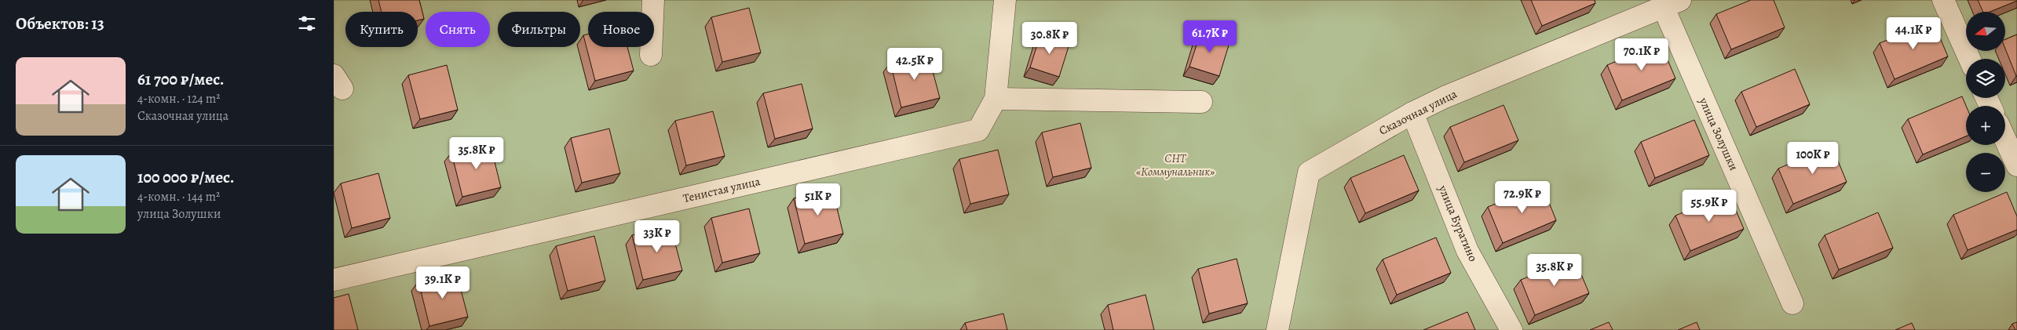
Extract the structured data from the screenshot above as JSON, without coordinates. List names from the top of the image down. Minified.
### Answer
{"streets":{"street":["Сказочная улица","улица Золушки","Тенистая улица","улица Буратино"]},"crossings":[["Сказочная улица","улица Золушки"],["Сказочная улица","улица Буратино"]],"parks":["СНТ «Коммунальник»"],"north":"left","page":{"heading":"Объектов: 13","map_buttons":["+","−"],"chip":["Купить","Снять","Фильтры","Новое"],"price":["44.1K ₽","61.7K ₽","30.8K ₽","70.1K ₽","42.5K ₽","35.8K ₽","100K ₽","72.9K ₽","51K ₽","55.9K ₽","33K ₽","35.8K ₽","39.1K ₽"],"list":[{"name":"61 700 ₽/мес.","note":"4-комн. · 124 m² · Сказочная улица"},{"name":"100 000 ₽/мес.","note":"4-комн. · 144 m² · улица Золушки"}]}}
